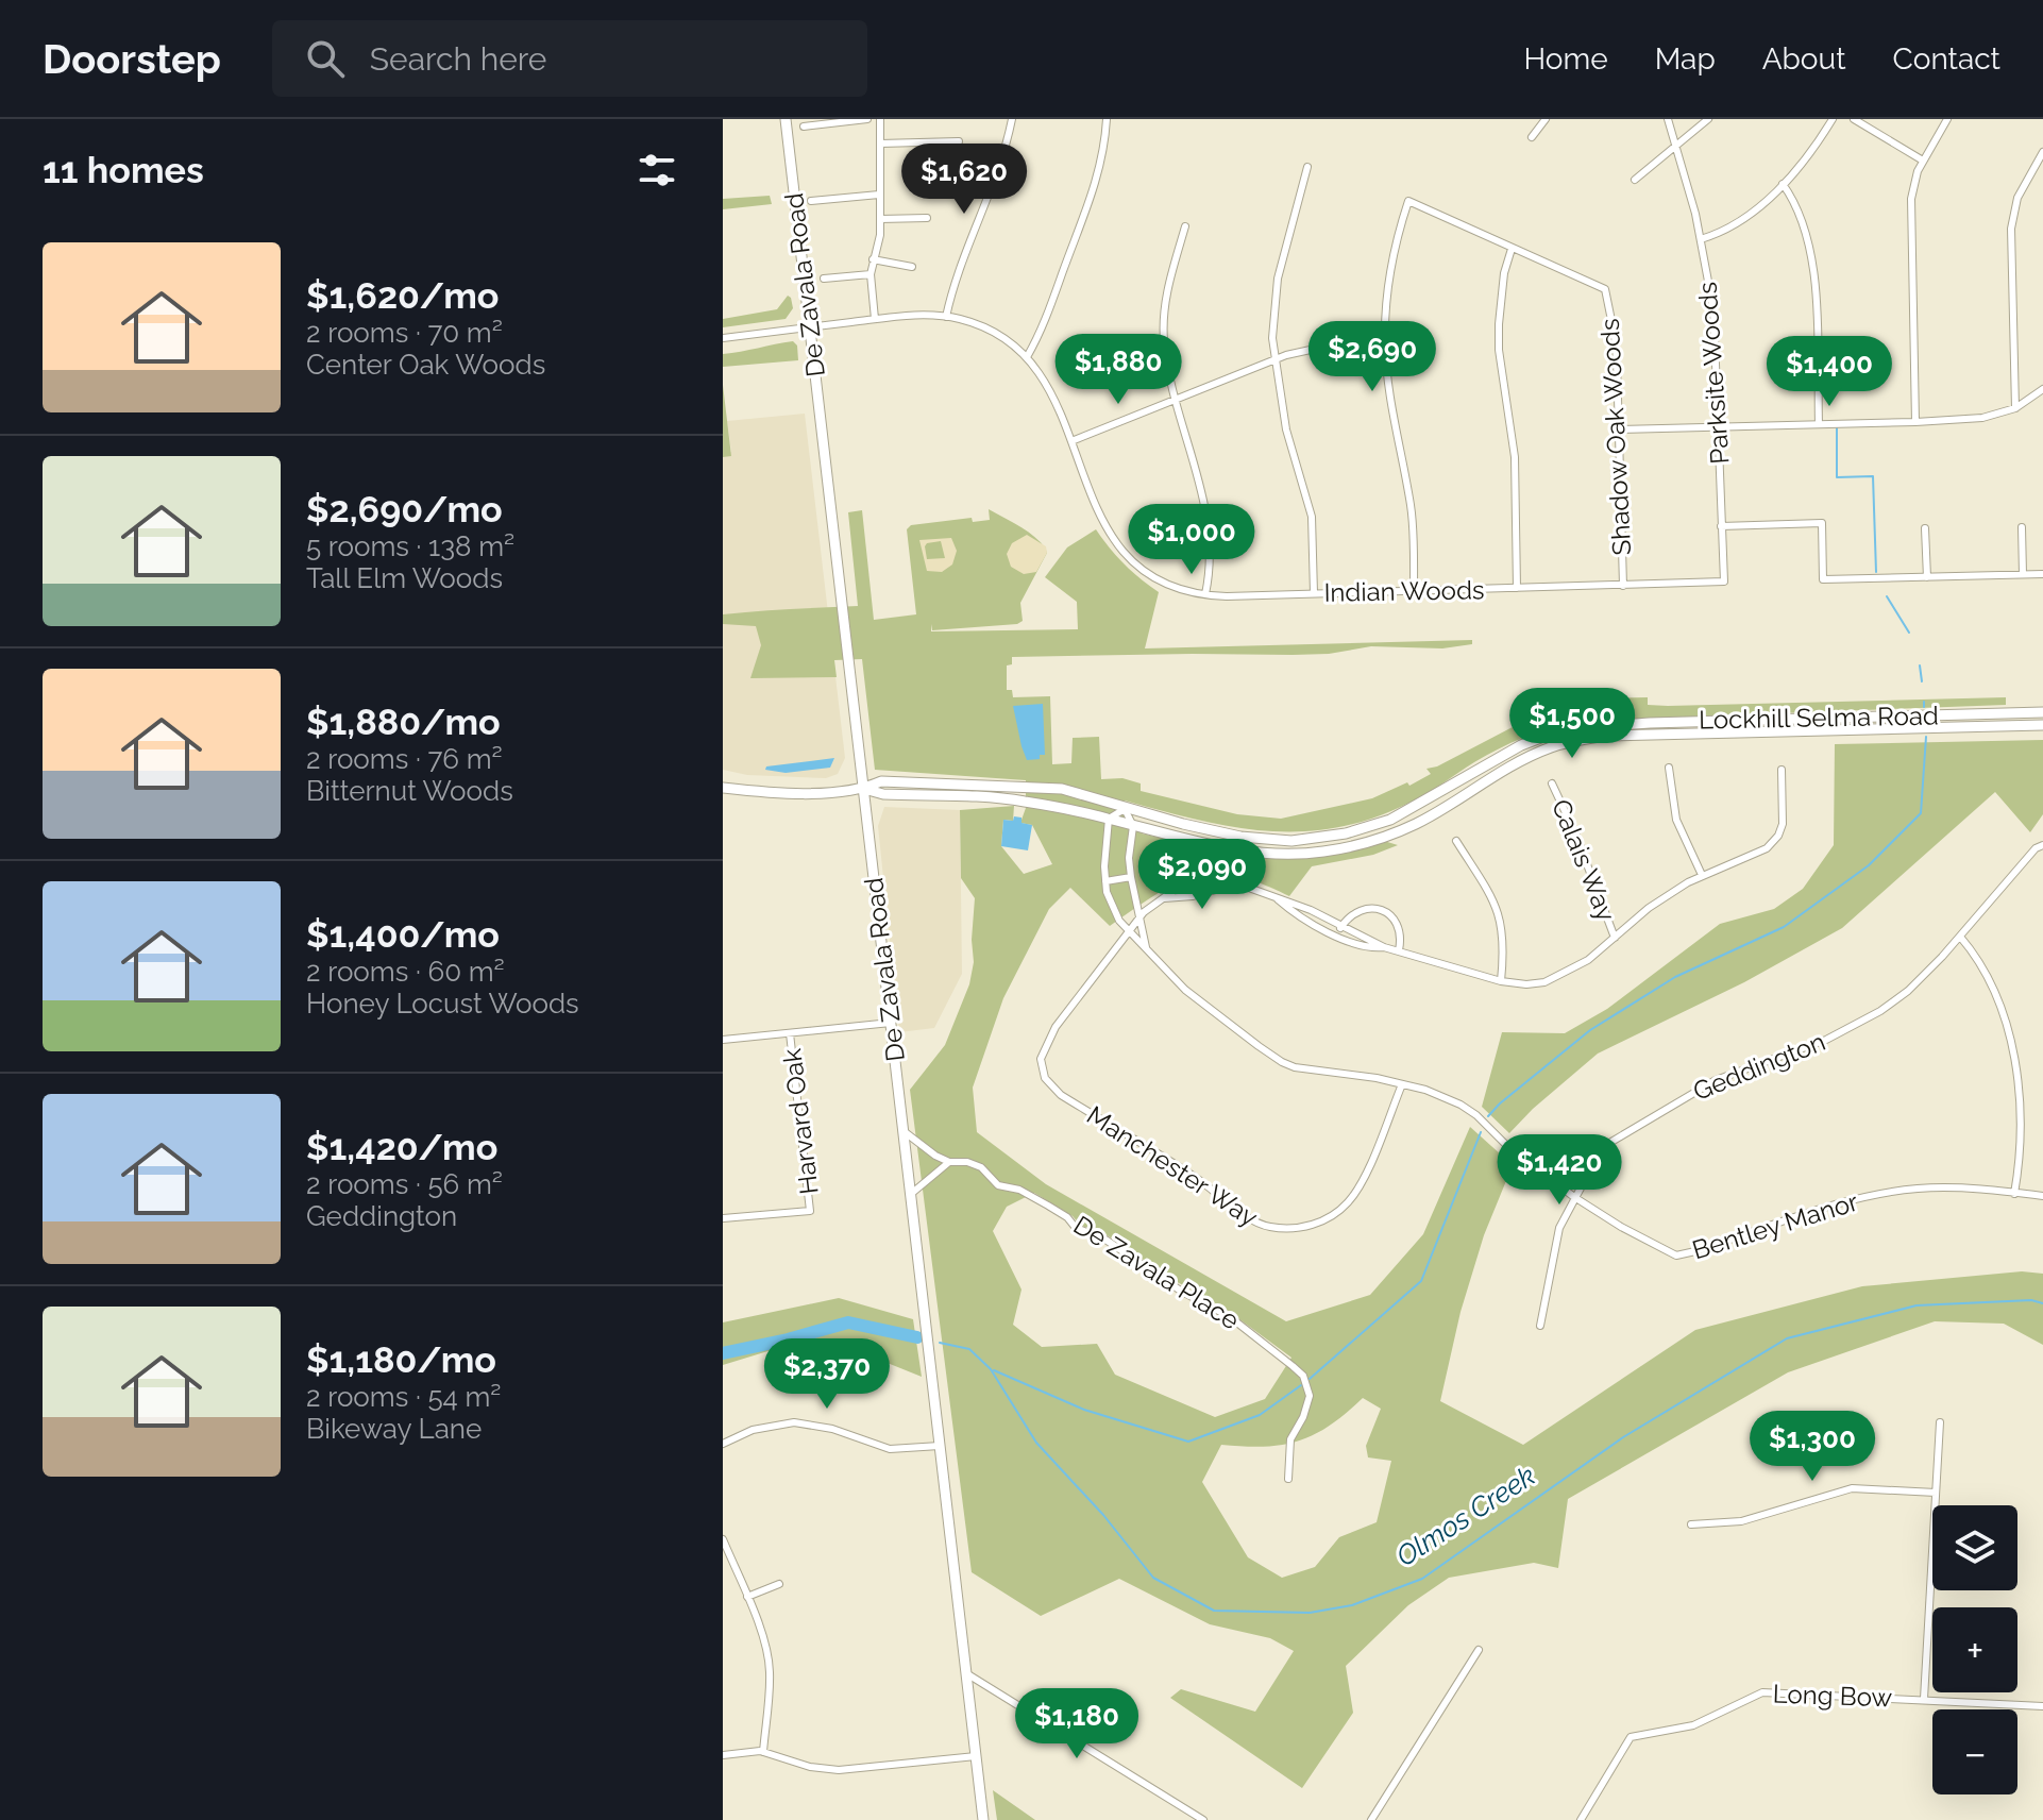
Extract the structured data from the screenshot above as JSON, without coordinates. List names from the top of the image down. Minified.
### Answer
{"streets":{"main road":["De Zavala Road","Lockhill Selma Road"],"street":["Parksite Woods","Shadow Oak Woods","Indian Woods","Calais Way","Geddington","Harvard Oak","Manchester Way","Bentley Manor","De Zavala Place","Long Bow"]},"crossings":[["De Zavala Road","Indian Woods"],["De Zavala Road","Lockhill Selma Road"],["De Zavala Road","De Zavala Place"],["Parksite Woods","Indian Woods"],["Shadow Oak Woods","Indian Woods"],["Lockhill Selma Road","Bentley Manor"],["Geddington","Bentley Manor"],["Manchester Way","Bentley Manor"]],"water":["Olmos Creek"],"page":{"header":"Doorstep","search":"Search here","nav":["Home","Map","About","Contact"],"heading":"11 homes","price":["$1,620","$2,690","$1,880","$1,400","$1,000","$1,500","$2,090","$1,420","$2,370","$1,300","$1,180"],"list":[{"name":"$1,620/mo","note":"2 rooms · 70 m² · Center Oak Woods"},{"name":"$2,690/mo","note":"5 rooms · 138 m² · Tall Elm Woods"},{"name":"$1,880/mo","note":"2 rooms · 76 m² · Bitternut Woods"},{"name":"$1,400/mo","note":"2 rooms · 60 m² · Honey Locust Woods"},{"name":"$1,420/mo","note":"2 rooms · 56 m² · Geddington"},{"name":"$1,180/mo","note":"2 rooms · 54 m² · Bikeway Lane"}],"map_buttons":["+","−"]}}
